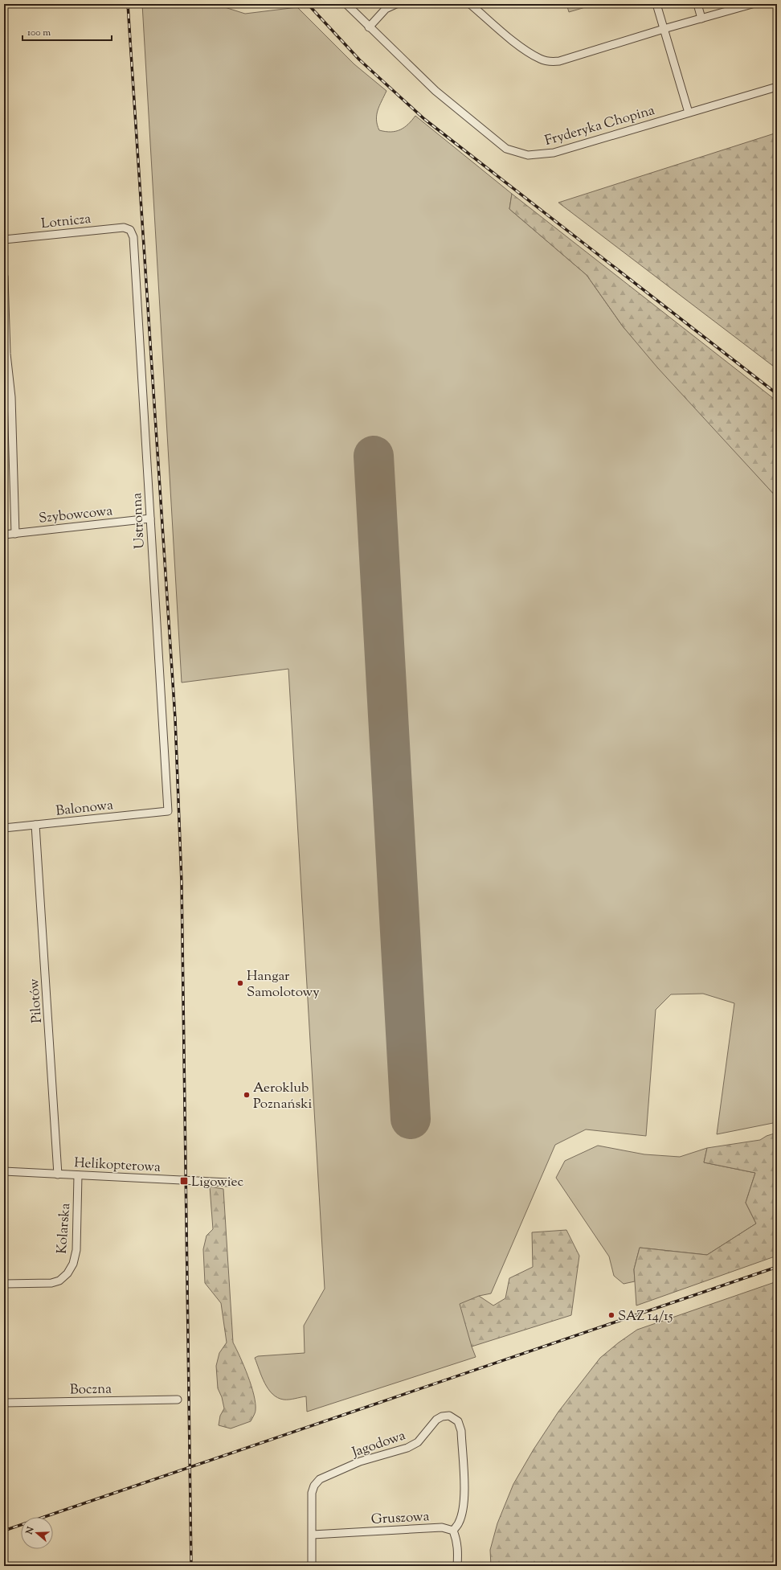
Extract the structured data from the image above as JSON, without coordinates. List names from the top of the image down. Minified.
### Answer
{"streets":{"street":["Fryderyka Chopina","Lotnicza","Szybowcowa","Ustronna","Balonowa","Pilotów","Helikopterowa","Kolarska","Boczna","Jagodowa","Gruszowa"]},"crossings":[["Lotnicza","Ustronna"],["Szybowcowa","Ustronna"],["Ustronna","Balonowa"],["Balonowa","Pilotów"],["Pilotów","Helikopterowa"],["Helikopterowa","Kolarska"],["Jagodowa","Gruszowa"]],"places":{"other":["Hangar Samolotowy","Aeroklub Poznański","SAZ 14/15"],"transit":["Ligowiec"]},"scale_bar":"100 m","north":"left"}
